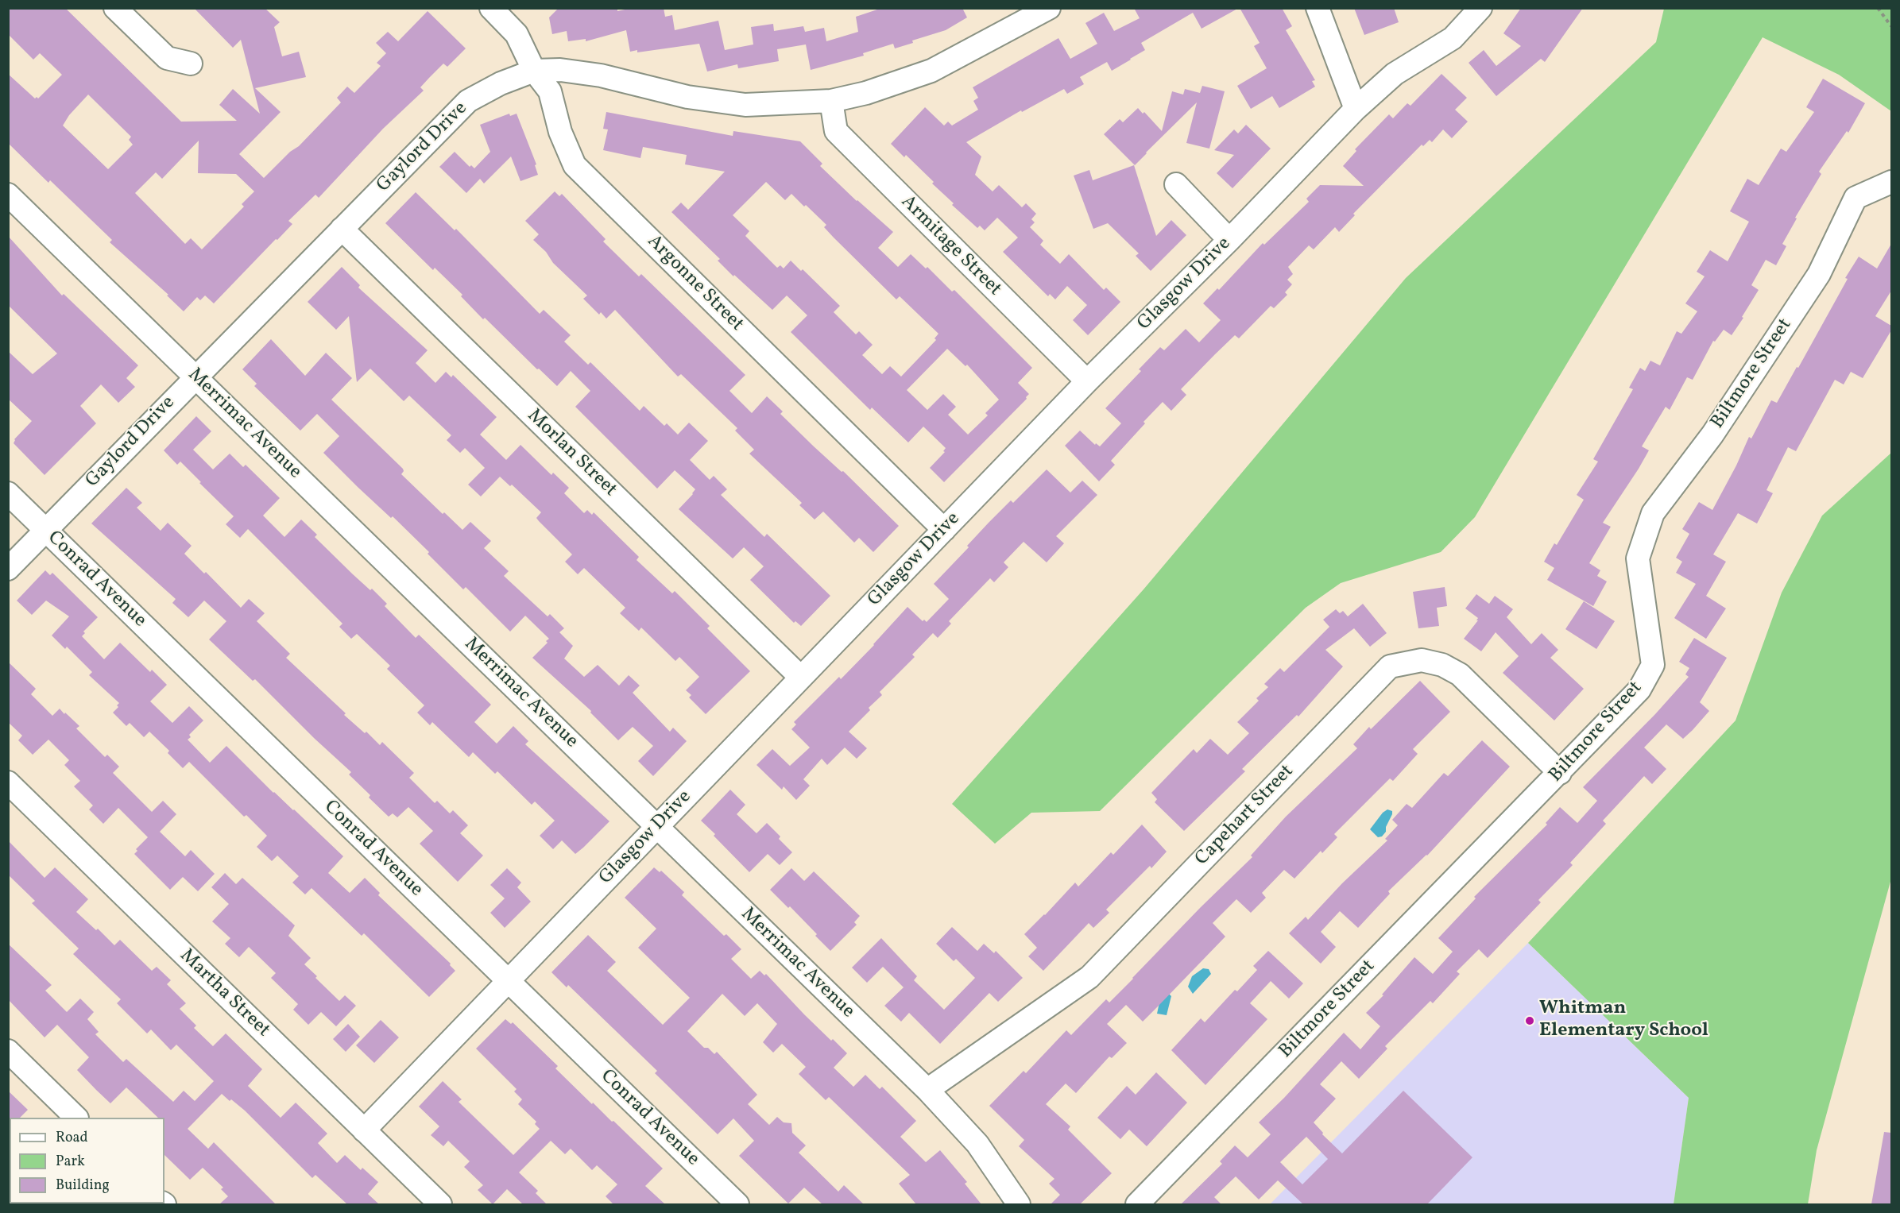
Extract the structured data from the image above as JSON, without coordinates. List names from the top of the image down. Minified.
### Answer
{"streets":{"street":["Gaylord Drive","Armitage Street","Argonne Street","Glasgow Drive","Biltmore Street","Merrimac Avenue","Morlan Street","Conrad Avenue","Capehart Street","Martha Street"]},"crossings":[["Gaylord Drive","Armitage Street"],["Gaylord Drive","Argonne Street"],["Gaylord Drive","Merrimac Avenue"],["Gaylord Drive","Morlan Street"],["Gaylord Drive","Conrad Avenue"],["Armitage Street","Glasgow Drive"],["Argonne Street","Glasgow Drive"],["Glasgow Drive","Merrimac Avenue"],["Glasgow Drive","Morlan Street"],["Glasgow Drive","Conrad Avenue"],["Glasgow Drive","Martha Street"],["Biltmore Street","Capehart Street"],["Merrimac Avenue","Capehart Street"]],"places":["Whitman Elementary School"],"legend":["Road","Park","Building"]}
